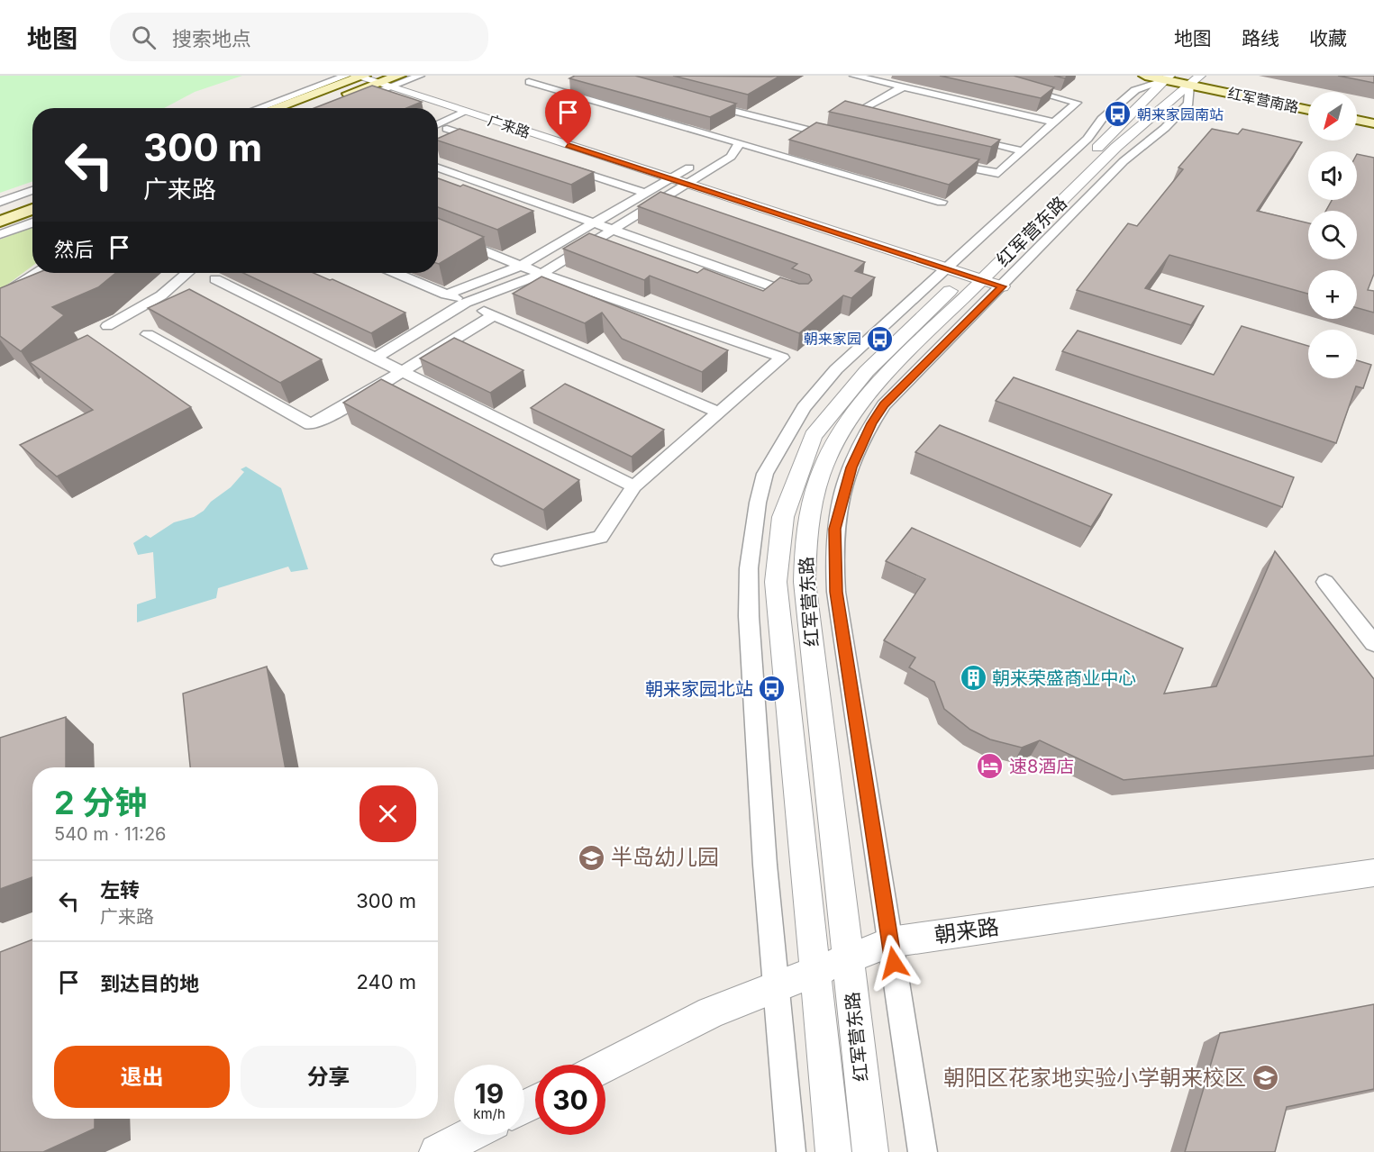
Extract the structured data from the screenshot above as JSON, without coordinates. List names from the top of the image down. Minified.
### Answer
{"streets":{"main road":["红军营南路"],"street":["广来路","红军营东路","朝来路"]},"crossings":[["红军营南路","红军营东路"],["广来路","红军营东路"],["红军营东路","朝来路"]],"places":{"bus stop":["朝来家园南站","朝来家园","朝来家园北站"],"building":["朝来荣盛商业中心"],"hotel":["速8酒店"],"school or university":["半岛幼儿园","朝阳区花家地实验小学朝来校区"]},"north":"bottom left","page":{"header":"地图","search":"搜索地点","nav":["地图","路线","收藏"],"map_buttons":["+","−"],"turn":["300 m","广来路"],"then":"然后","heading":["2 分钟","540 m · 11:26"],"list":[{"name":"左转","note":"广来路","value":"300 m"},{"name":"到达目的地","value":"240 m"}],"buttons":["退出","分享"],"speed":"19 km/h","limit":"30"}}
